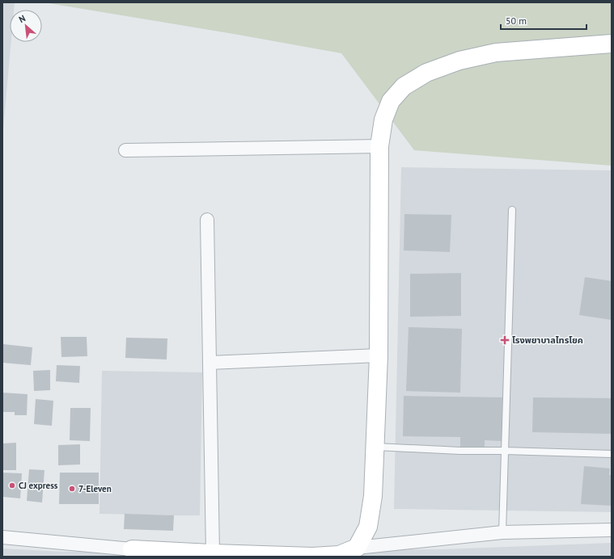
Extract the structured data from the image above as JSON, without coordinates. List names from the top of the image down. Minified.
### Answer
{"places":{"health":["โรงพยาบาลไทรโยค"],"other":["CJ express","7-Eleven"]},"scale_bar":"50 m","north":"top left"}
